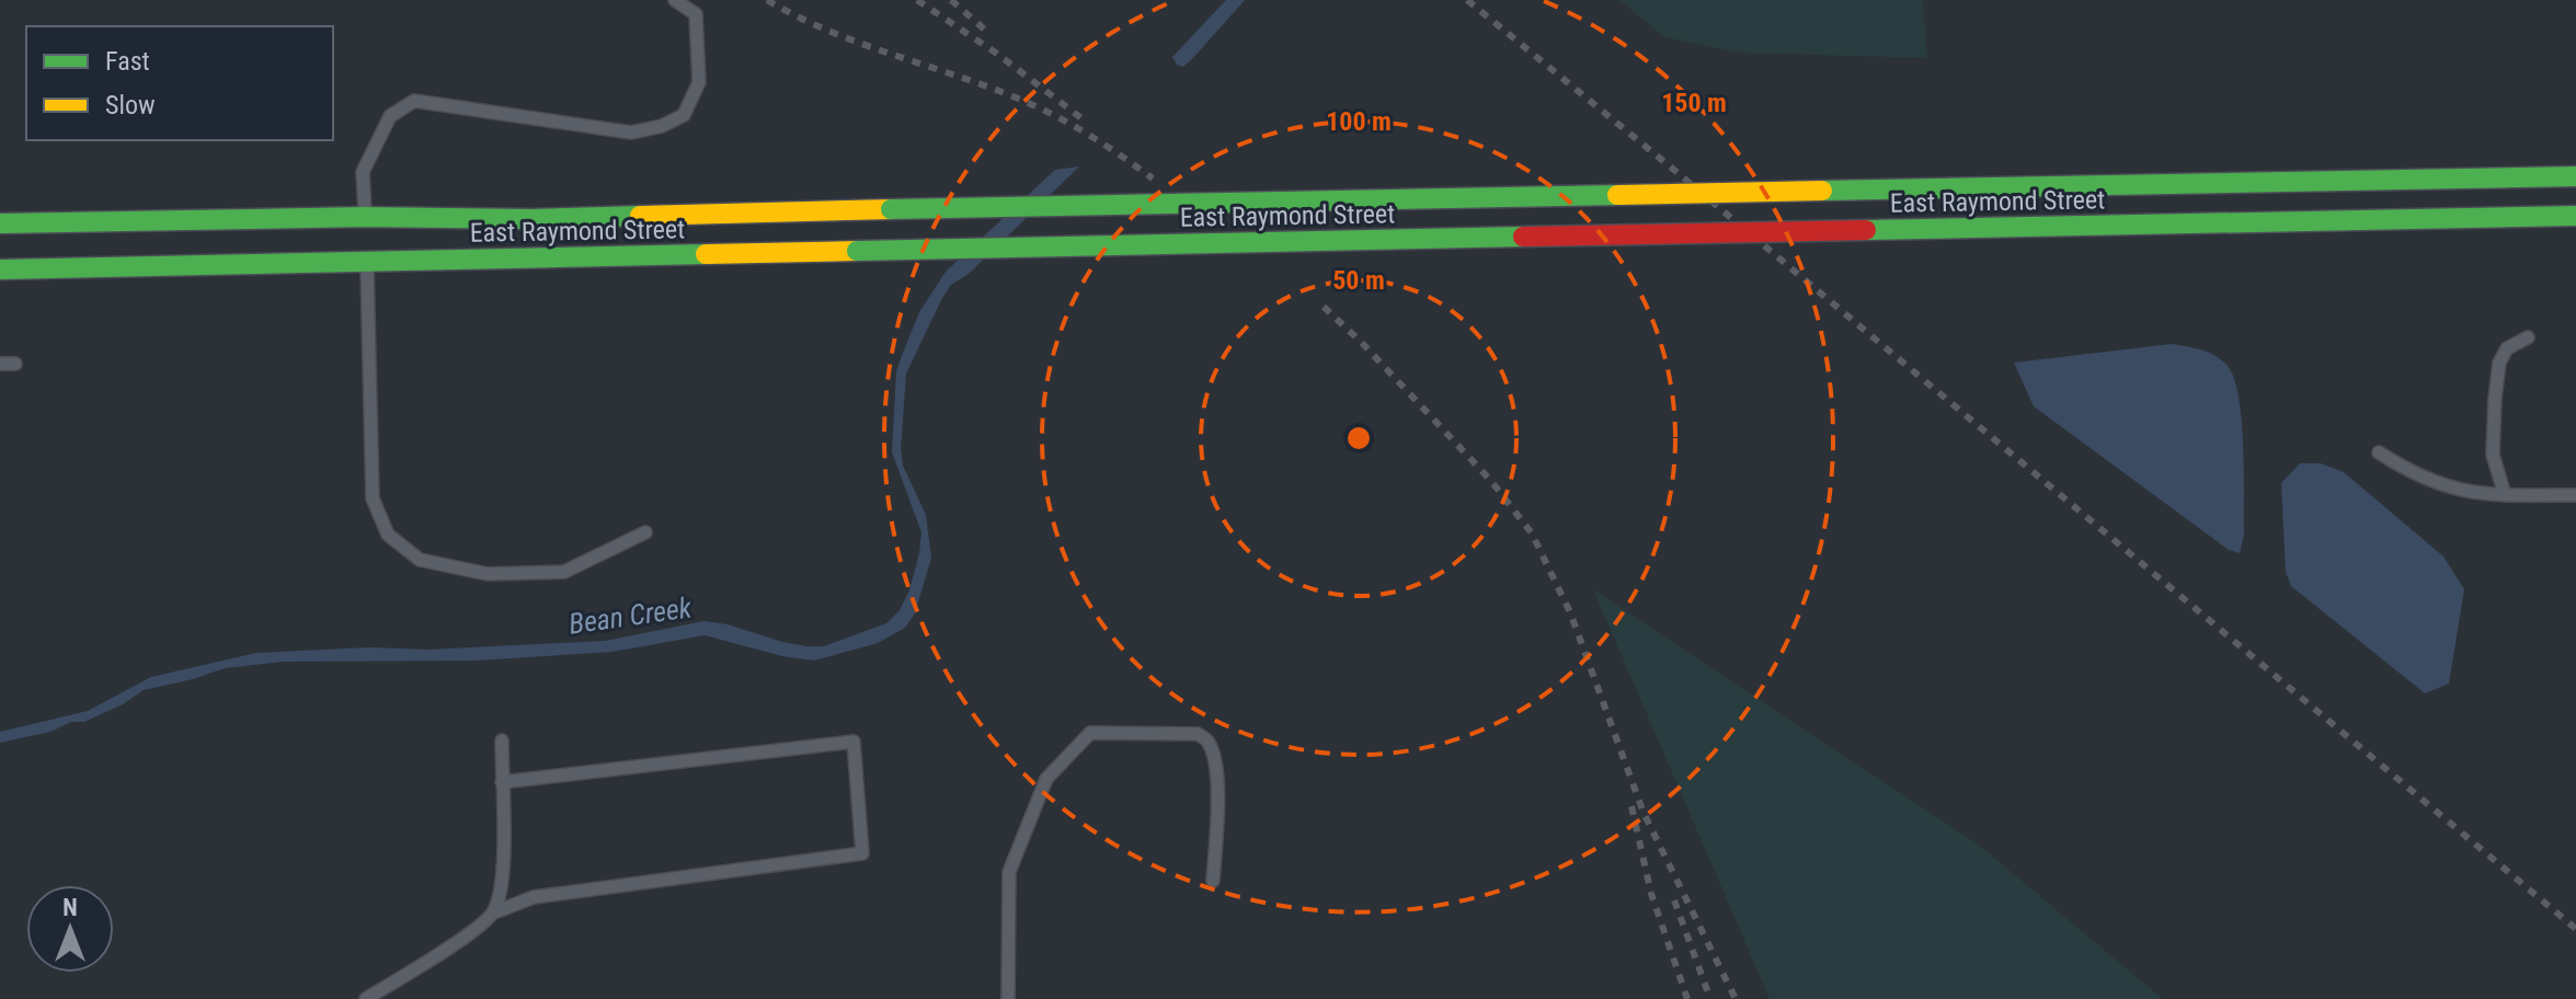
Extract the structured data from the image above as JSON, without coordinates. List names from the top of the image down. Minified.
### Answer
{"streets":{"main road":["East Raymond Street"]},"water":["Bean Creek"],"legend":["Fast","Slow"],"north":"top","rings":["150 m","100 m","50 m"]}
